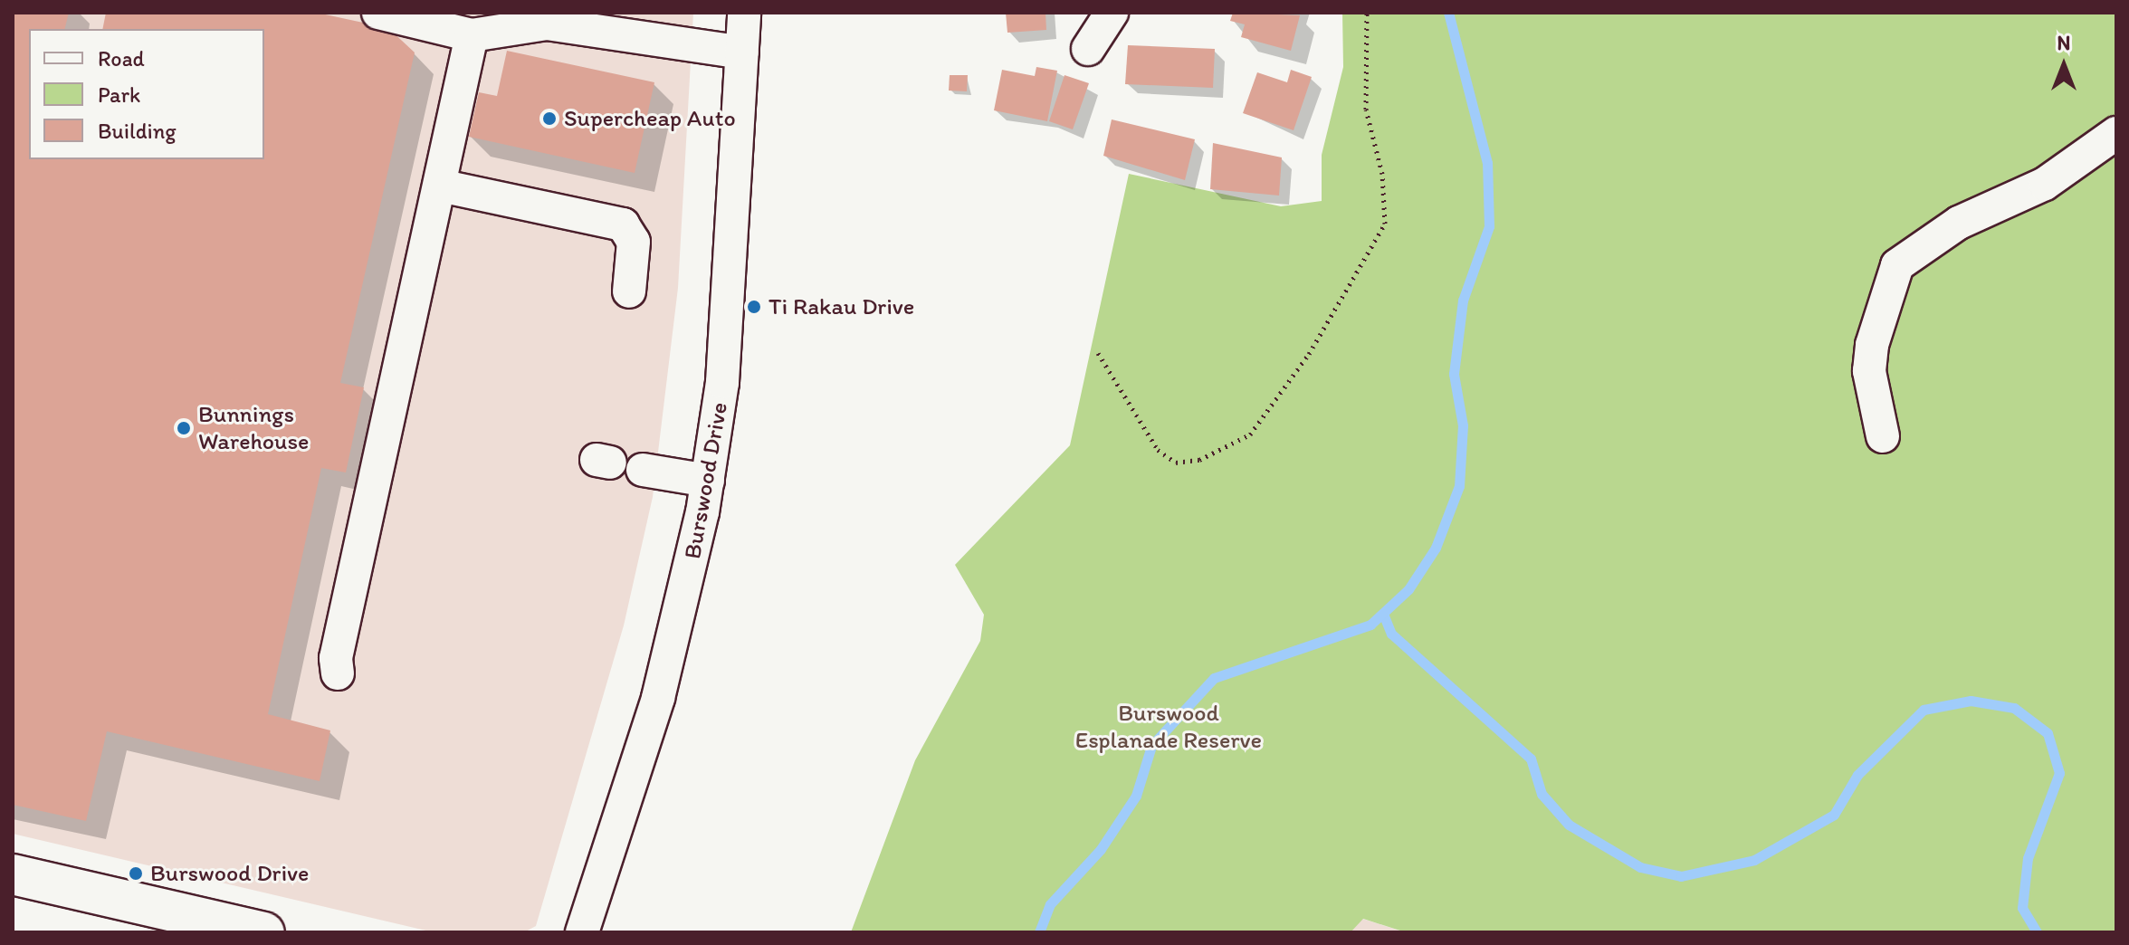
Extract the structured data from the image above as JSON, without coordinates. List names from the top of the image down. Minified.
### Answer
{"streets":{"street":["Burswood Drive"]},"parks":["Burswood Esplanade Reserve"],"places":["Supercheap Auto","Ti Rakau Drive","Bunnings Warehouse","Burswood Drive"],"legend":["Road","Park","Building"],"north":"top"}
